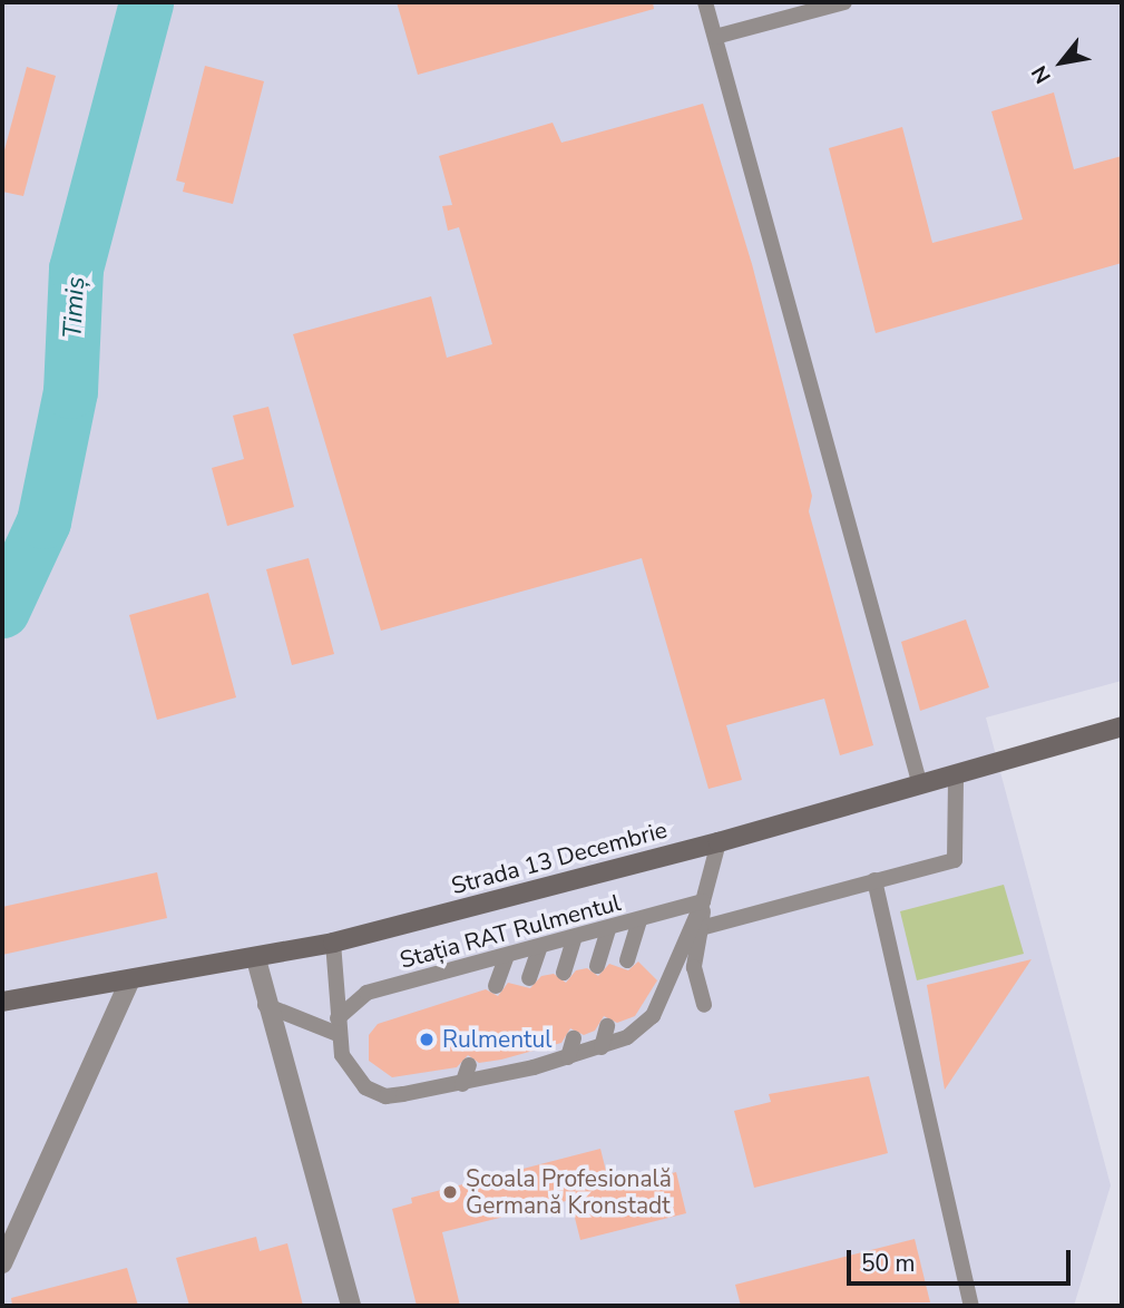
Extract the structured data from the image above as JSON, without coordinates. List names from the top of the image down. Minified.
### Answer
{"streets":{"main road":["Strada 13 Decembrie"],"lane":["Stația RAT Rulmentul"]},"water":["Timiș"],"places":["Rulmentul","Școala Profesională Germană Kronstadt"],"scale_bar":"50 m","north":"bottom left"}
